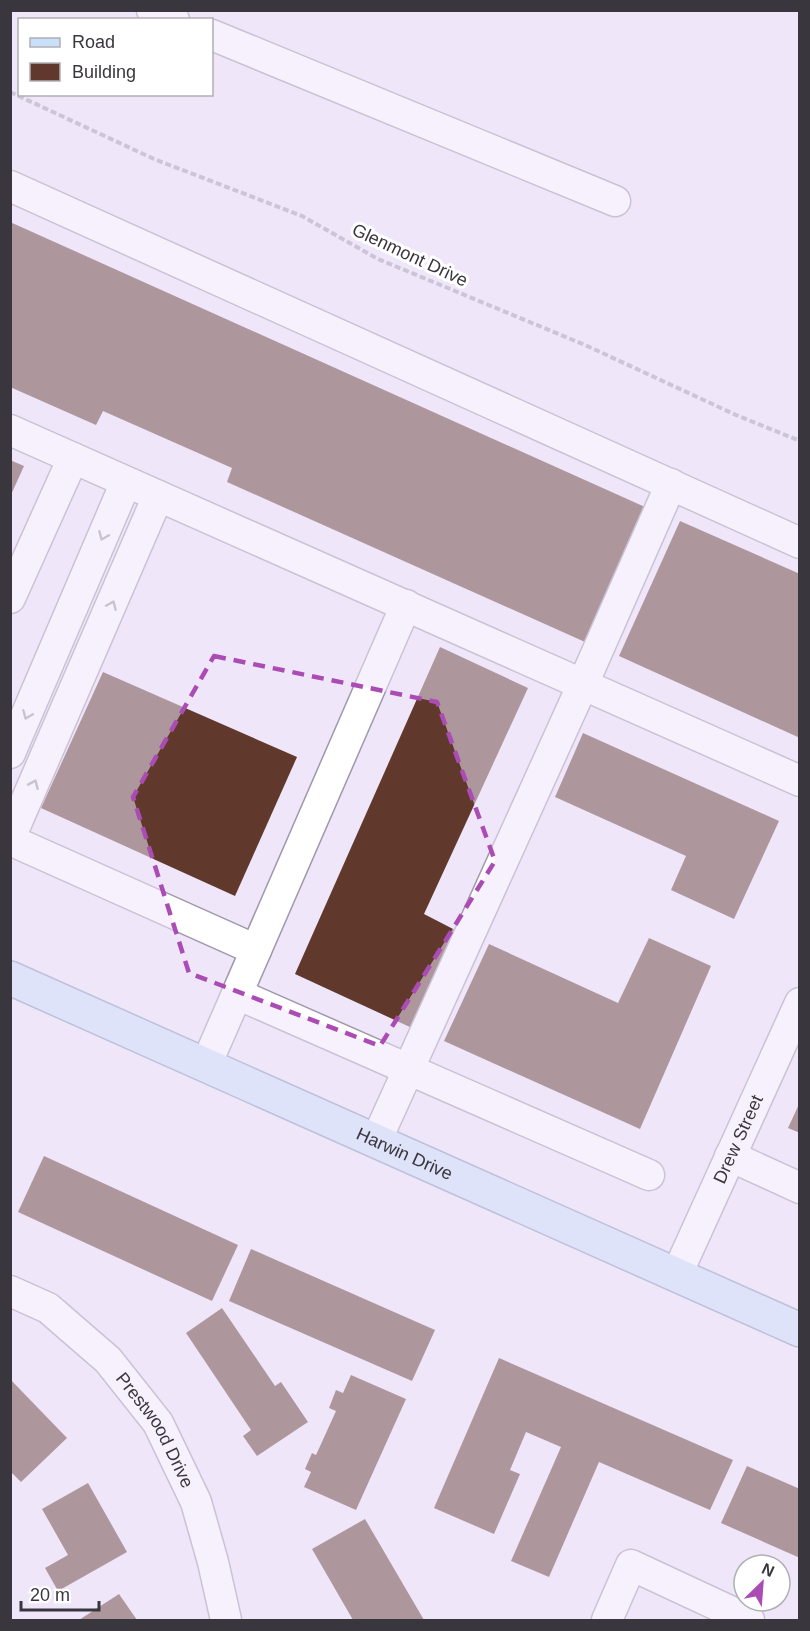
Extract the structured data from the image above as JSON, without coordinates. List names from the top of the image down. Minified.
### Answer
{"streets":{"main road":["Harwin Drive"],"street":["Drew Street","Prestwood Drive"],"path":["Glenmont Drive"]},"crossings":[["Drew Street","Harwin Drive"]],"legend":["Road","Building"],"scale_bar":"20 m","north":"top right"}
